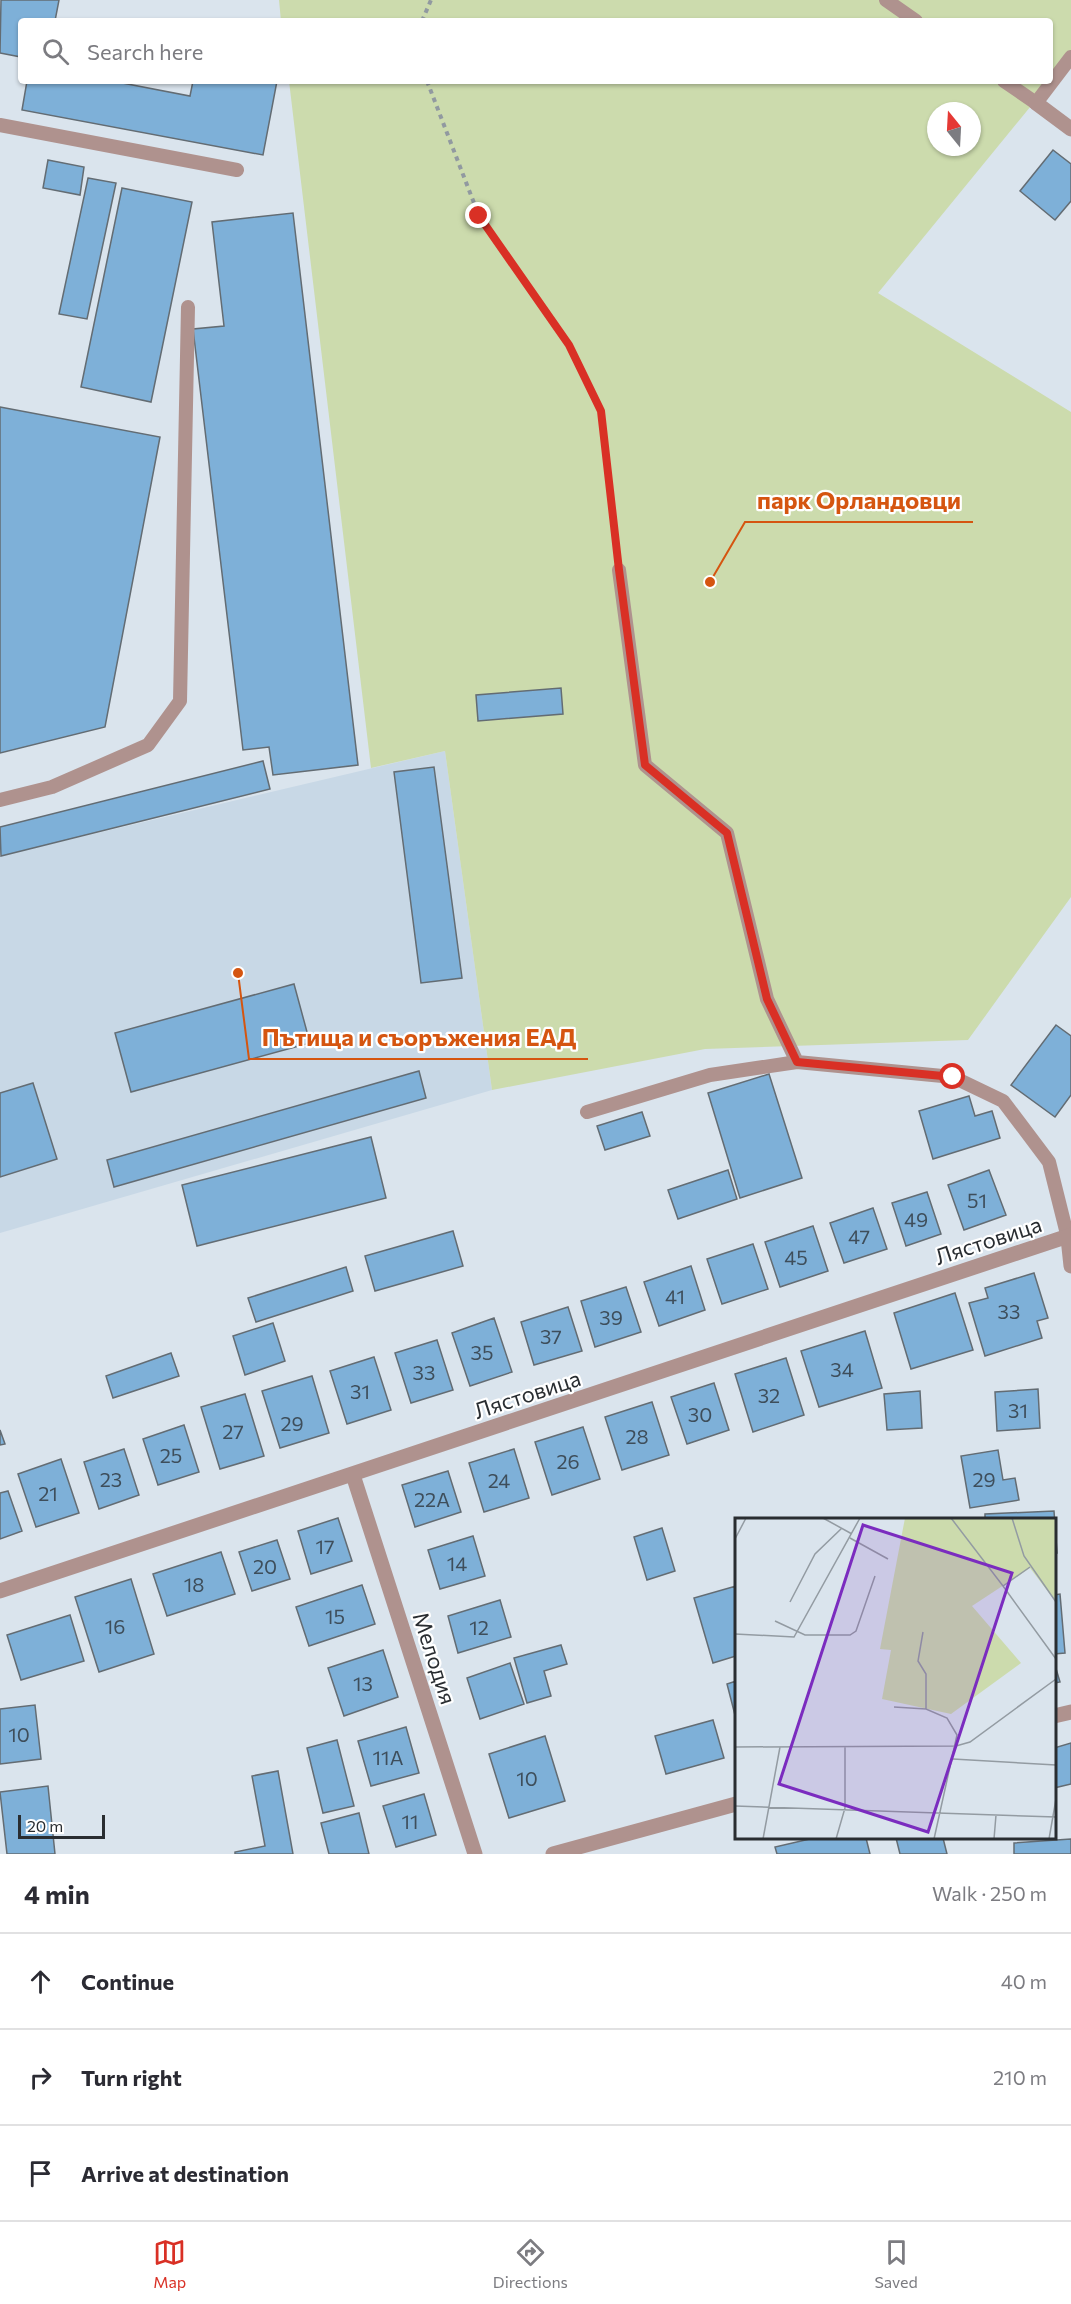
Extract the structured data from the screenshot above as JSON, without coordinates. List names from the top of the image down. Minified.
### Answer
{"streets":{"street":["Лястовица","Мелодия"]},"crossings":[["Лястовица","Мелодия"]],"places":["парк Орландовци","Пътища и съоръжения ЕАД"],"house_numbers":["51","49","47","45","41","33","39","37","35","34","33","31","32","31","30","29","27","28","25","26","23","29","24","21","22А","17","14","20","18","15","16","12","13","10","11А","10","11"],"scale_bar":"20 m","north":"top","page":{"search":"Search here","scale":"20 m","heading":["4 min","Walk · 250 m"],"list":[["Continue","40 m"],["Turn right","210 m"],"Arrive at destination"],"nav":["Map","Directions","Saved"]}}
